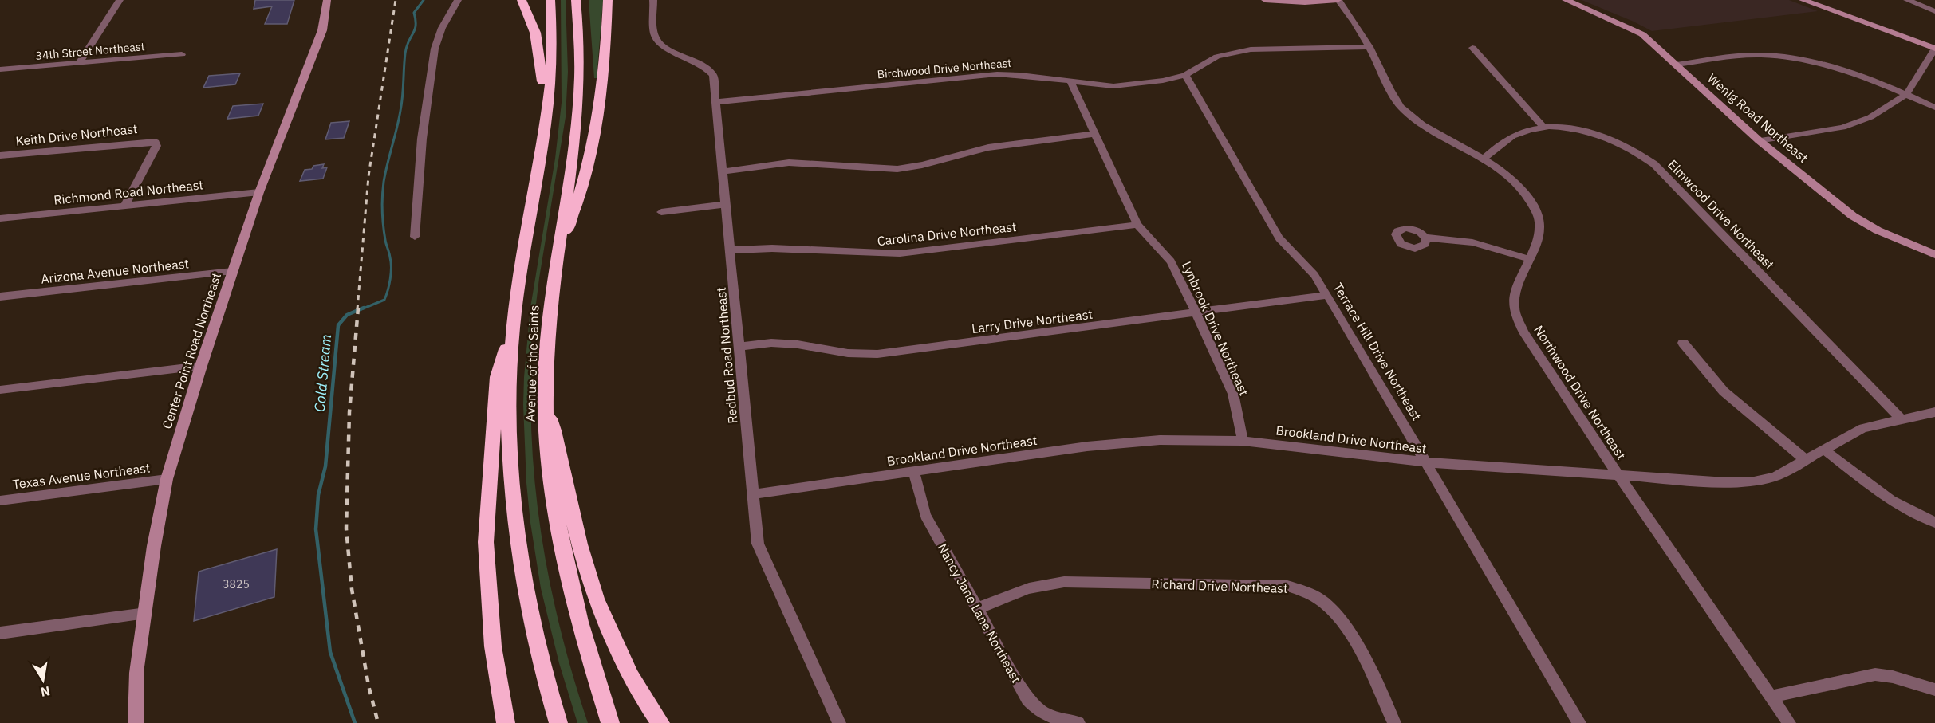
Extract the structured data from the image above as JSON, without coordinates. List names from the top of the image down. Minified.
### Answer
{"streets":{"highway":["Avenue of the Saints"],"main road":["Wenig Road Northeast","Center Point Road Northeast"],"street":["34th Street Northeast","Birchwood Drive Northeast","Keith Drive Northeast","Richmond Road Northeast","Elmwood Drive Northeast","Carolina Drive Northeast","Arizona Avenue Northeast","Larry Drive Northeast","Lynbrook Drive Northeast","Terrace Hill Drive Northeast","Redbud Road Northeast","Northwood Drive Northeast","Brookland Drive Northeast","Texas Avenue Northeast","Richard Drive Northeast","Nancy Jane Lane Northeast"]},"crossings":[["Birchwood Drive Northeast","Lynbrook Drive Northeast"],["Birchwood Drive Northeast","Terrace Hill Drive Northeast"],["Birchwood Drive Northeast","Redbud Road Northeast"],["Birchwood Drive Northeast","Northwood Drive Northeast"],["Keith Drive Northeast","Richmond Road Northeast"],["Richmond Road Northeast","Center Point Road Northeast"],["Elmwood Drive Northeast","Northwood Drive Northeast"],["Elmwood Drive Northeast","Brookland Drive Northeast"],["Carolina Drive Northeast","Lynbrook Drive Northeast"],["Carolina Drive Northeast","Redbud Road Northeast"],["Arizona Avenue Northeast","Center Point Road Northeast"],["Larry Drive Northeast","Lynbrook Drive Northeast"],["Larry Drive Northeast","Terrace Hill Drive Northeast"],["Larry Drive Northeast","Redbud Road Northeast"],["Lynbrook Drive Northeast","Brookland Drive Northeast"],["Center Point Road Northeast","Texas Avenue Northeast"],["Terrace Hill Drive Northeast","Brookland Drive Northeast"],["Redbud Road Northeast","Brookland Drive Northeast"],["Northwood Drive Northeast","Brookland Drive Northeast"],["Brookland Drive Northeast","Nancy Jane Lane Northeast"],["Richard Drive Northeast","Nancy Jane Lane Northeast"]],"water":["Cold Stream"],"house_numbers":["3825"],"north":"bottom"}
